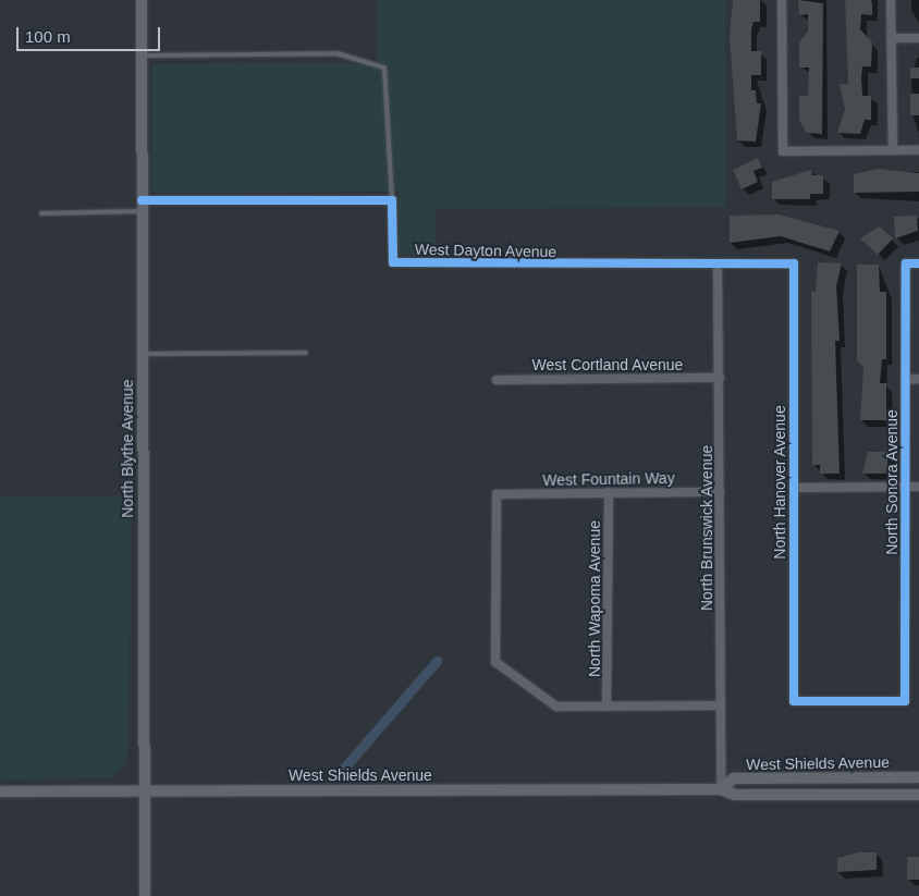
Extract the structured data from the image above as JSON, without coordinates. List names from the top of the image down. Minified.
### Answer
{"streets":{"street":["West Dayton Avenue","West Cortland Avenue","North Blythe Avenue","West Fountain Way","North Hanover Avenue","North Sonora Avenue","North Brunswick Avenue","North Wapoma Avenue","West Shields Avenue"]},"crossings":[["West Dayton Avenue","North Hanover Avenue"],["West Dayton Avenue","North Brunswick Avenue"],["West Cortland Avenue","North Brunswick Avenue"],["North Blythe Avenue","West Shields Avenue"],["West Fountain Way","North Brunswick Avenue"],["West Fountain Way","North Wapoma Avenue"],["North Hanover Avenue","North Sonora Avenue"],["North Brunswick Avenue","West Shields Avenue"]],"scale_bar":"100 m"}
